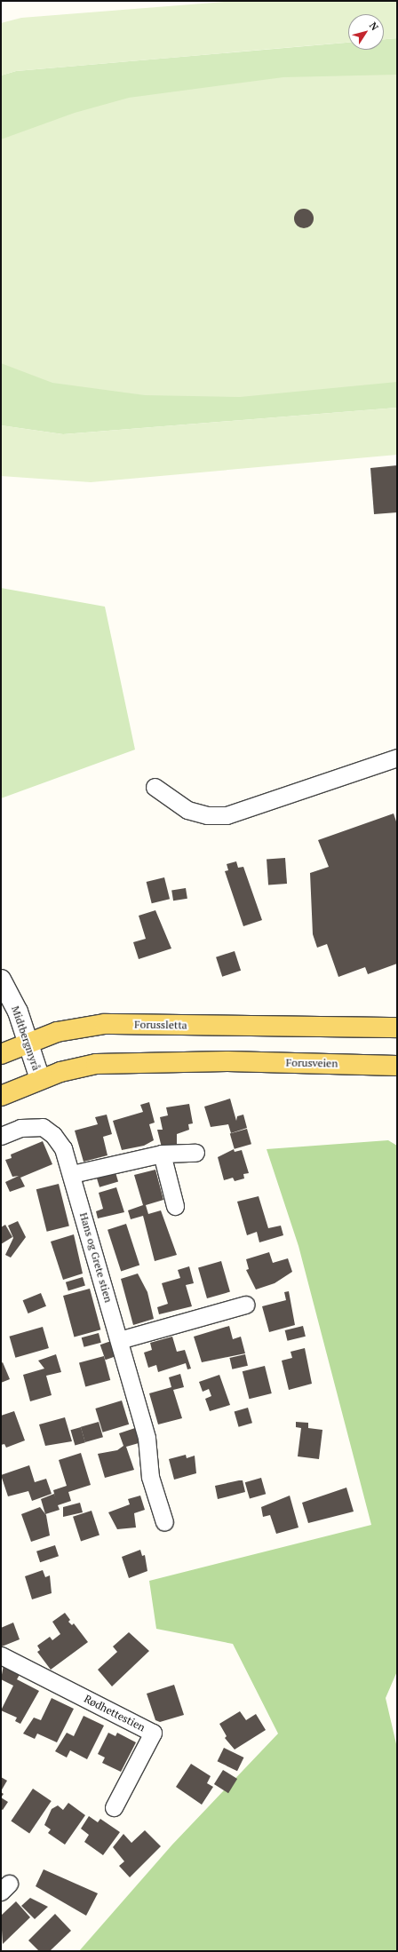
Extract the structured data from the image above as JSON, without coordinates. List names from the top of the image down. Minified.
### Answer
{"streets":{"main road":["Forussletta","Forusveien"],"street":["Midtbergmyrå","Hans og Grete stien","Rødhettestien"]},"crossings":[["Forussletta","Midtbergmyrå"],["Midtbergmyrå","Forusveien"]],"north":"top right"}
